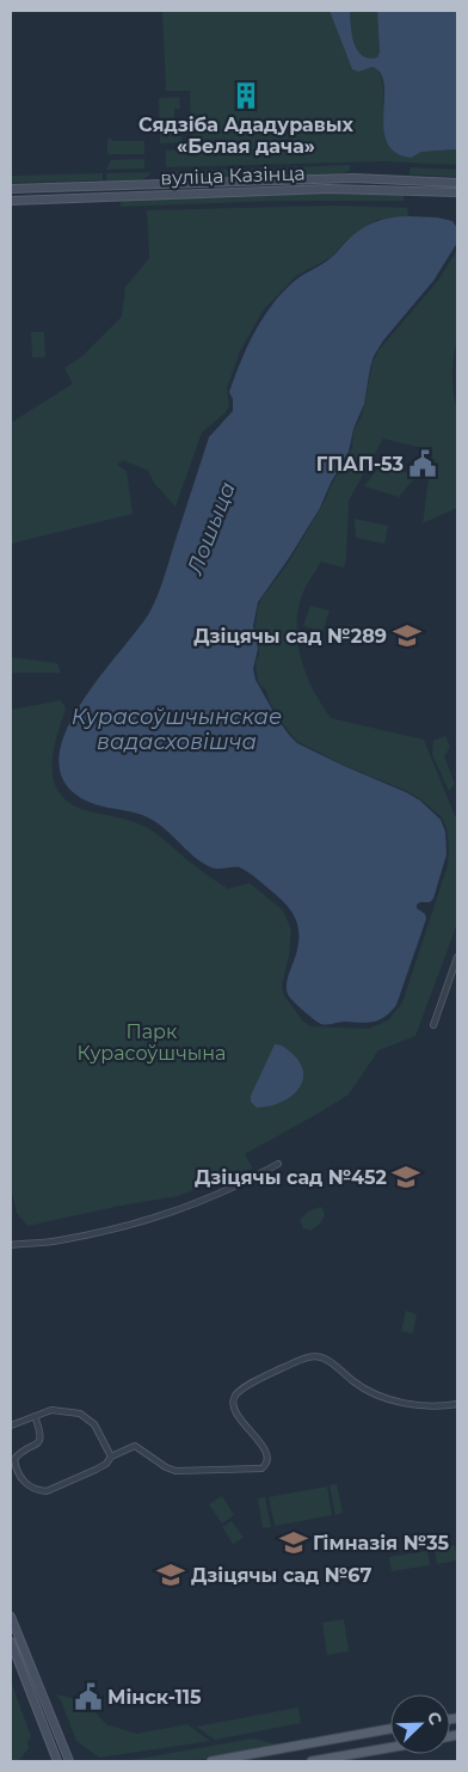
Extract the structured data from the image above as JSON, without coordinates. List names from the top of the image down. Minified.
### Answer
{"streets":{"main road":["вуліца Казінца"]},"water":["Лошыца","Курасоўшчынскае вадасховішча"],"parks":["Парк Курасоўшчына"],"places":{"building":["Сядзіба Ададуравых «Белая дача»"],"public building":["ГПАП-53","Мінск-115"],"school or university":["Дзіцячы сад №289","Дзіцячы сад №452","Гімназія №35","Дзіцячы сад №67"]},"north":"top right"}
